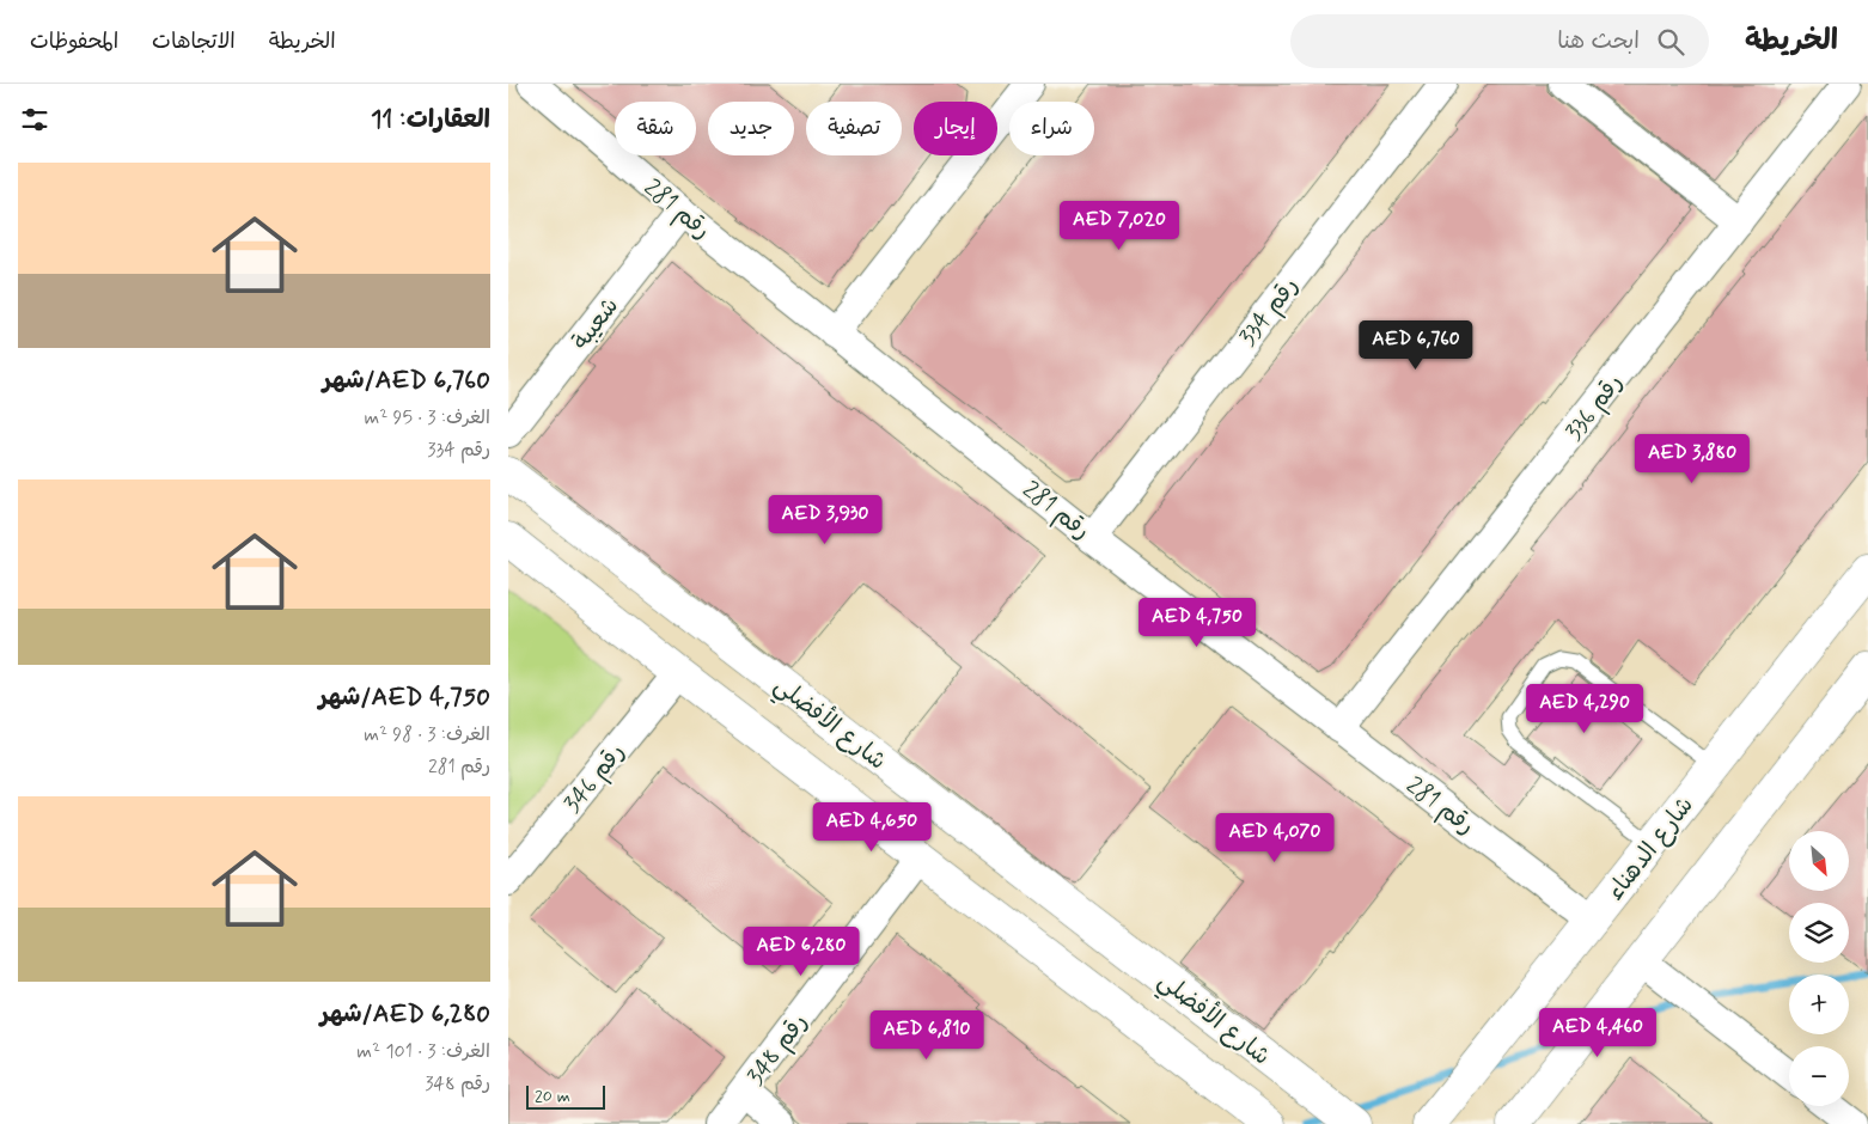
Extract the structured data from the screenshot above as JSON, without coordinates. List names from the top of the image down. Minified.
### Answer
{"streets":{"street":["رقم 281","رقم 334","شعيبة","رقم 336","شارع الأفضلي","رقم 346","شارع الدهناء","رقم 348"]},"crossings":[["رقم 281","رقم 334"],["رقم 281","شعيبة"],["رقم 281","رقم 336"],["رقم 281","شارع الدهناء"]],"scale_bar":"20 m","north":"bottom right","page":{"header":"الخريطة","search":"ابحث هنا","nav":["الخريطة","الاتجاهات","المحفوظات"],"heading":"العقارات: 11","chip":["شراء","إيجار","تصفية","جديد","شقة"],"list":[{"name":"AED 6,760/شهر","note":"الغرف: 3 · 95 m² · رقم 334"},{"name":"AED 4,750/شهر","note":"الغرف: 3 · 98 m² · رقم 281"},{"name":"AED 6,280/شهر","note":"الغرف: 3 · 101 m² · رقم 348"}],"price":["AED 7,020","AED 6,760","AED 3,880","AED 3,930","AED 4,750","AED 4,290","AED 4,650","AED 4,070","AED 6,280","AED 4,460","AED 6,810"],"map_buttons":["+","−"],"scale":"20 m"}}
